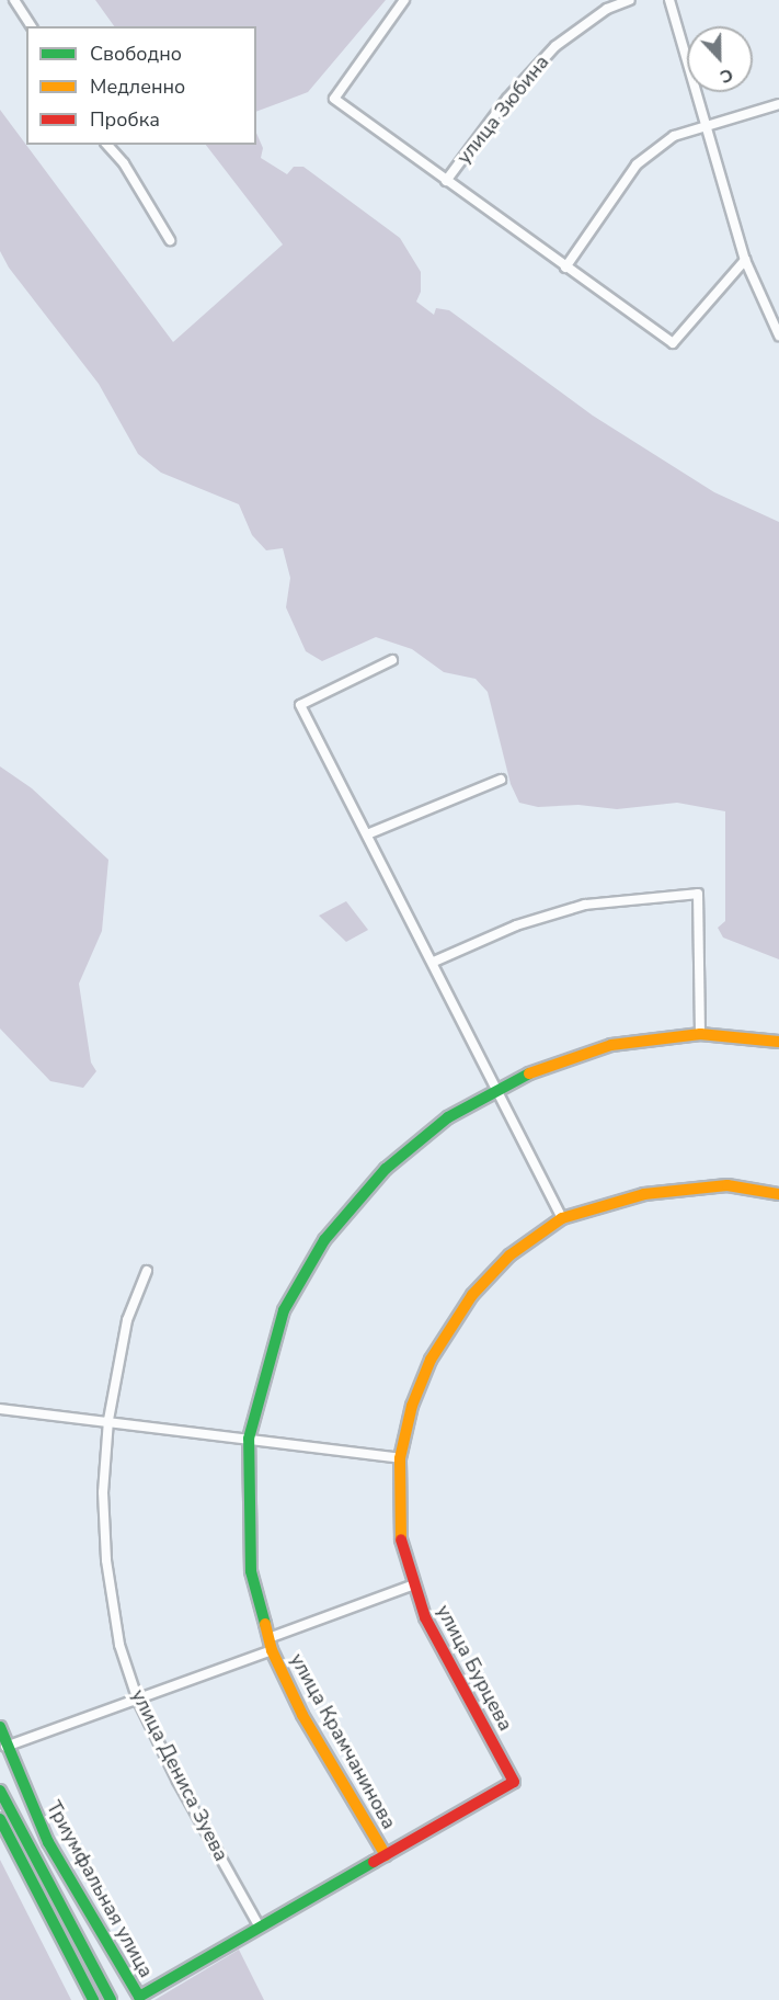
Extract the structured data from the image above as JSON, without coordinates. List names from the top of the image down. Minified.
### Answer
{"streets":{"street":["улица Зюбина","улица Бурцева","улица Крамчанинова","улица Дениса Зуева","Триумфальная улица"]},"crossings":[["улица Бурцева","улица Крамчанинова"],["улица Дениса Зуева","Триумфальная улица"]],"legend":["Свободно","Медленно","Пробка"],"north":"bottom"}
